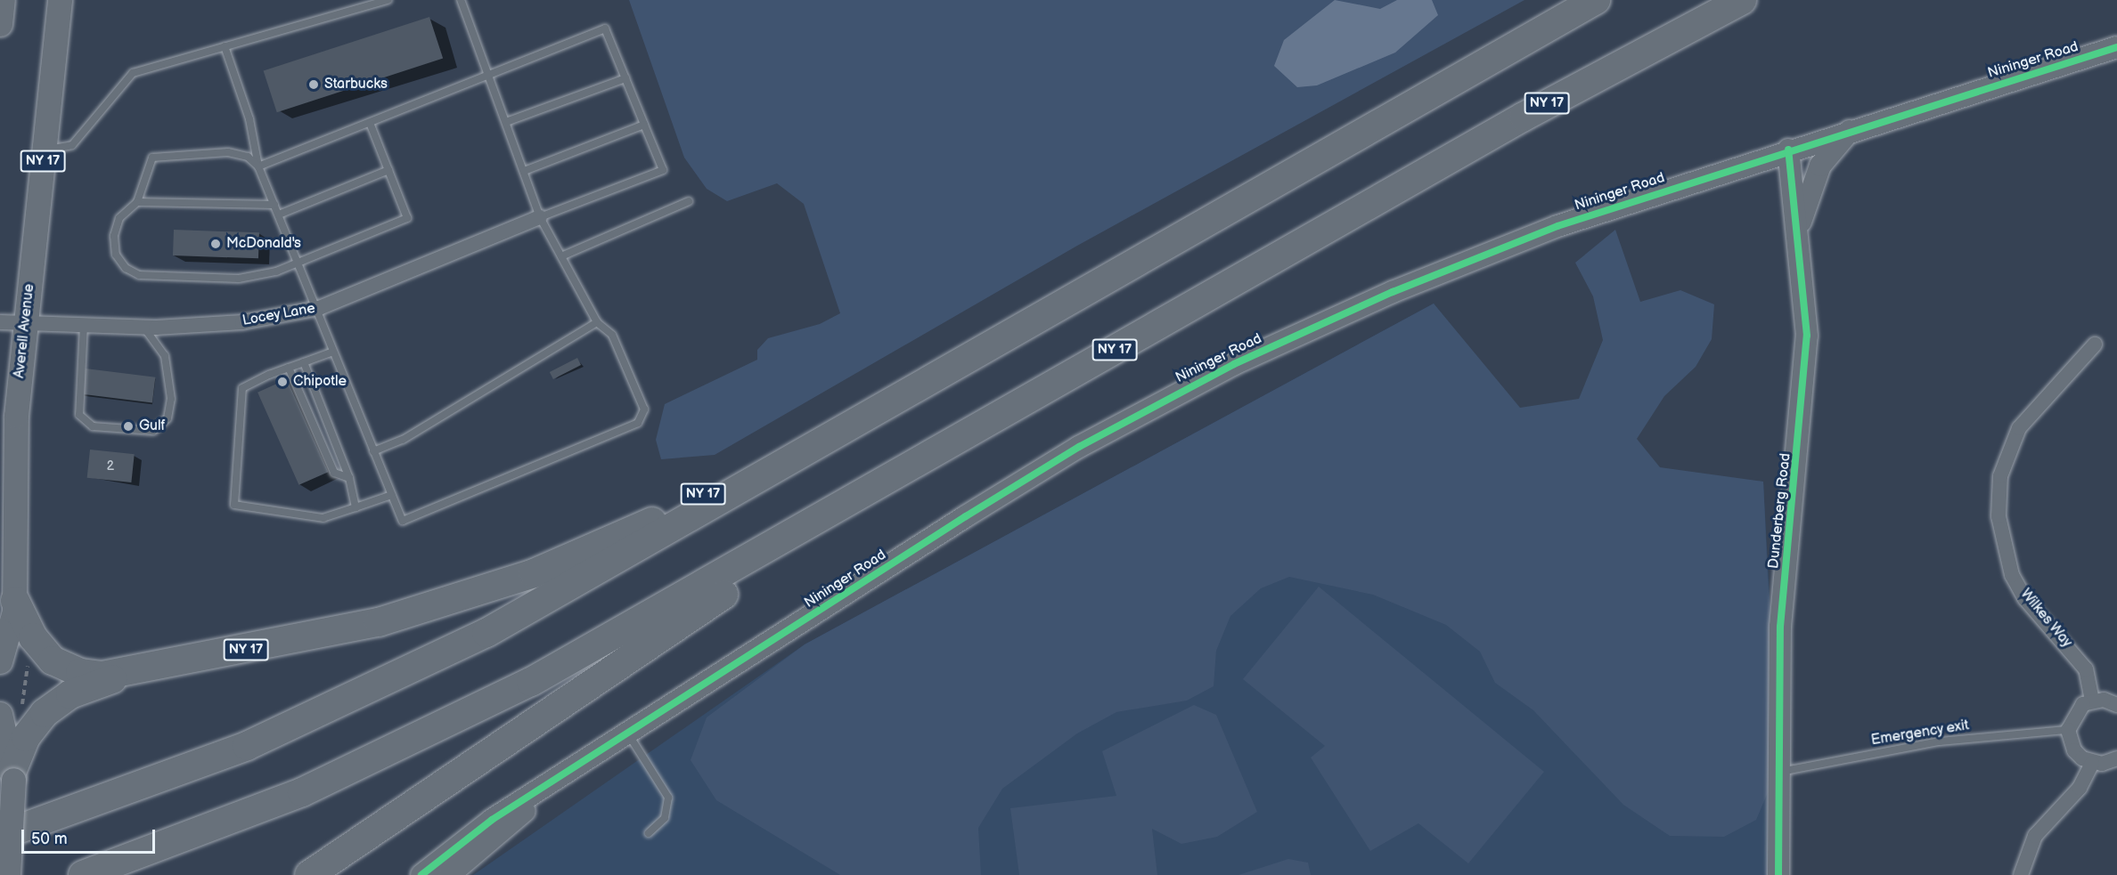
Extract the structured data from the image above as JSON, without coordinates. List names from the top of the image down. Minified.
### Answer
{"streets":{"highway":["NY 17"],"main road":["Averell Avenue"],"street":["Nininger Road","Locey Lane","Dunderberg Road","Wilkes Way"],"lane":["Emergency exit"]},"crossings":[["Nininger Road","Dunderberg Road"],["NY 17","Averell Avenue"],["Locey Lane","Averell Avenue"],["Dunderberg Road","Emergency exit"]],"places":["Starbucks","McDonald's","Chipotle","Gulf"],"house_numbers":["2"],"scale_bar":"50 m"}
